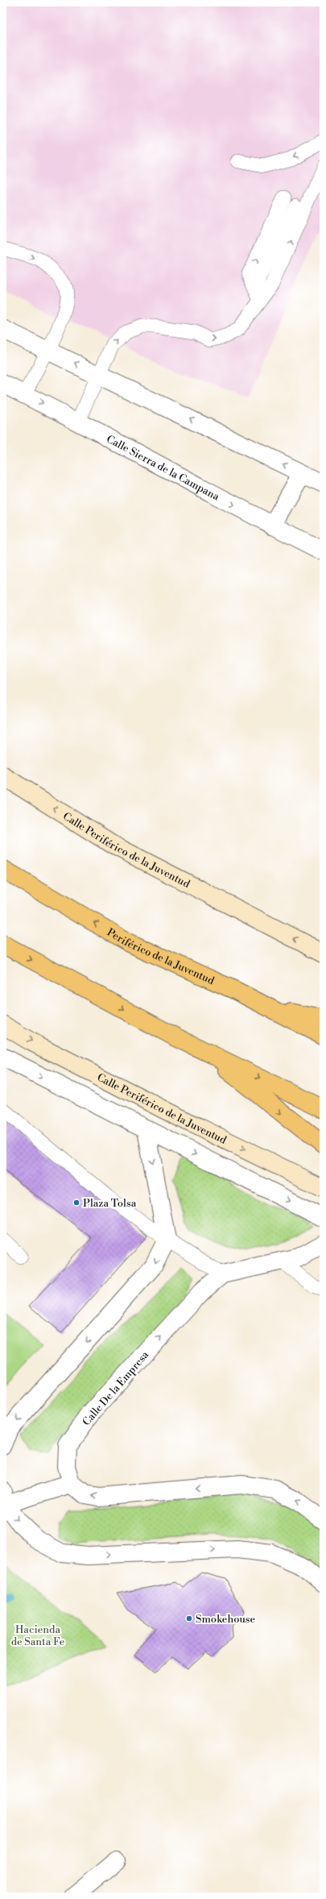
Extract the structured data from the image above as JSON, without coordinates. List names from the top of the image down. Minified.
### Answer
{"streets":{"highway":["Periférico de la Juventud"],"main road":["Calle Periférico de la Juventud"],"street":["Calle Sierra de la Campana","Calle De la Empresa"]},"parks":["Hacienda de Santa Fe"],"places":["Plaza Tolsa","Smokehouse"]}
